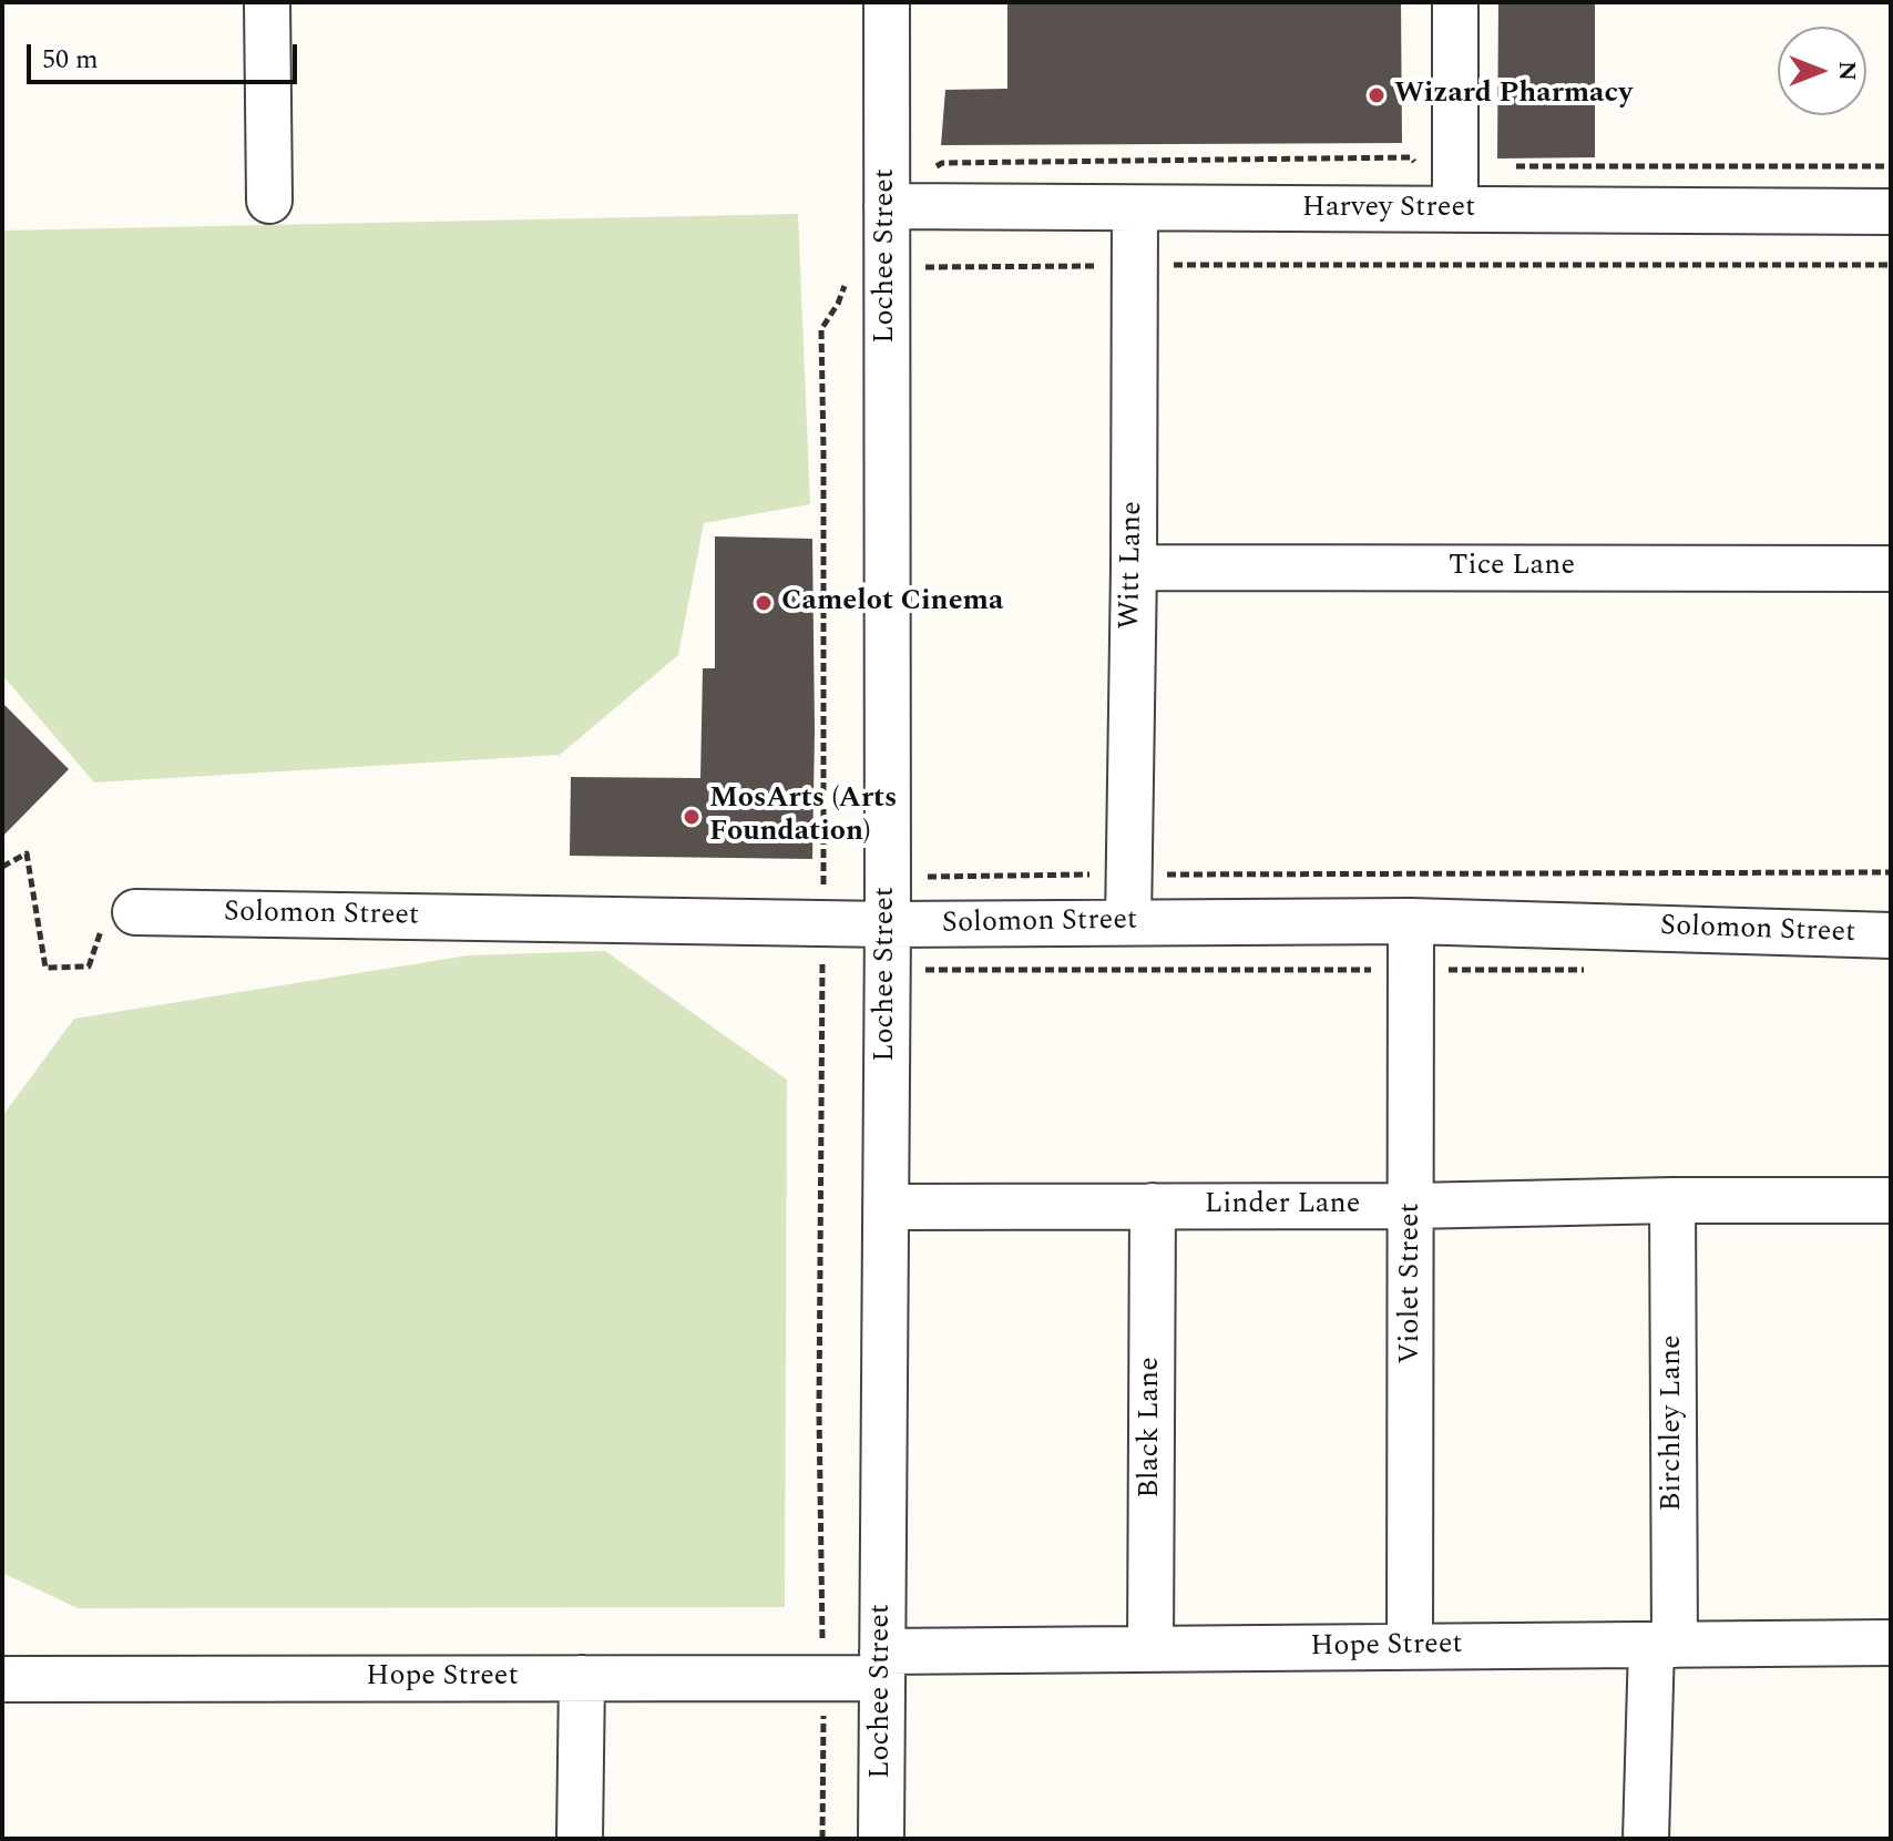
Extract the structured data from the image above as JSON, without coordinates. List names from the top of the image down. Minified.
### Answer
{"streets":{"street":["Harvey Street","Lochee Street","Witt Lane","Tice Lane","Solomon Street","Linder Lane","Violet Street","Birchley Lane","Black Lane","Hope Street"]},"crossings":[["Harvey Street","Lochee Street"],["Harvey Street","Witt Lane"],["Lochee Street","Solomon Street"],["Lochee Street","Linder Lane"],["Lochee Street","Hope Street"],["Witt Lane","Tice Lane"],["Witt Lane","Solomon Street"],["Solomon Street","Violet Street"],["Linder Lane","Violet Street"],["Linder Lane","Birchley Lane"],["Linder Lane","Black Lane"],["Violet Street","Hope Street"],["Birchley Lane","Hope Street"],["Black Lane","Hope Street"]],"places":["Wizard Pharmacy","Camelot Cinema","MosArts (Arts Foundation)"],"scale_bar":"50 m","north":"right"}
